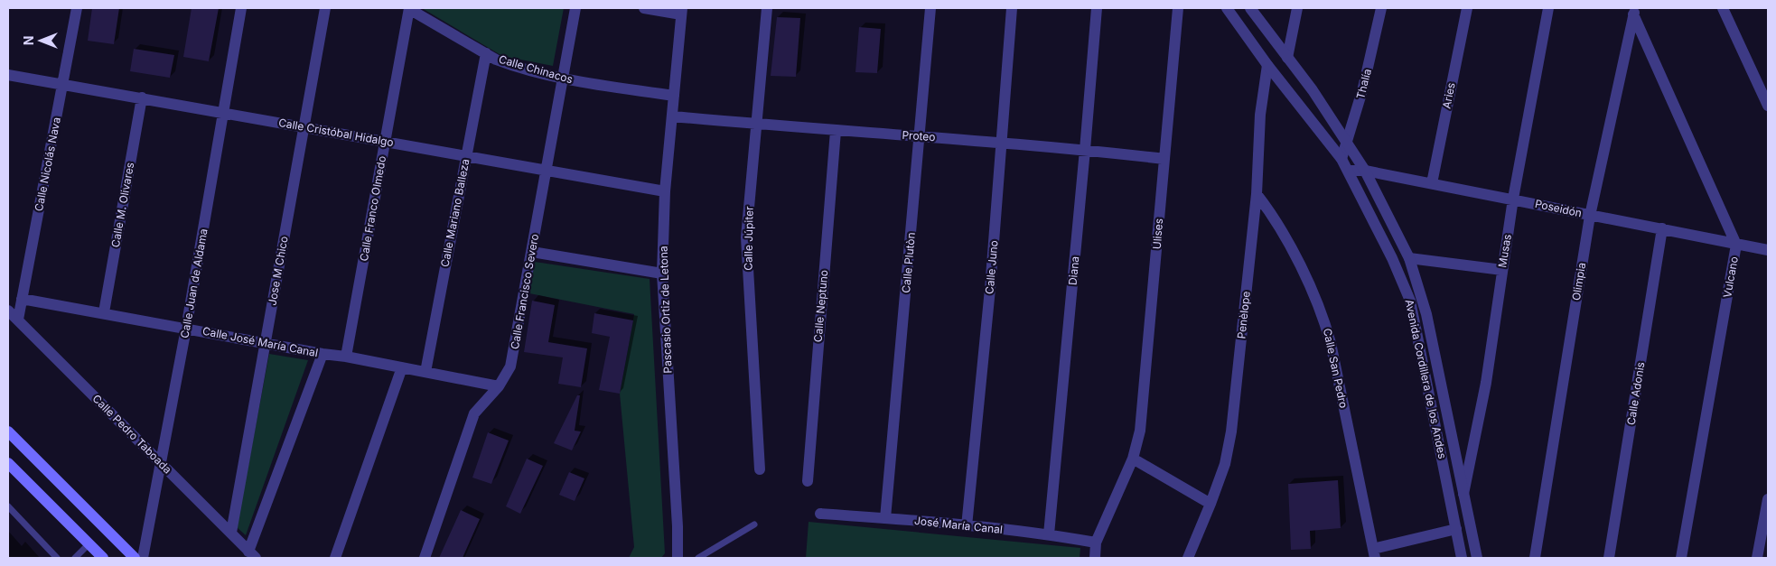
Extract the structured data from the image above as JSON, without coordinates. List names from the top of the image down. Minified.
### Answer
{"streets":{"street":["Calle Chinacos","Thalía","Aries","Calle Cristóbal Hidalgo","Proteo","Calle Nicolás Nava","Calle M. Olivares","Calle Franco Olmedo","Poseidón","Calle Mariano Balleza","Ulises","Calle Júpiter","Musas","Calle Plutòn","Calle Juno","Jose M Chico","Diana","Vulcano","Olimpia","Calle Juan de Aldama","Calle Francisco Severo","Calle Neptuno","Pascasio Ortiz de Letona","Penèlope","Calle José María Canal","Calle San Pedro","Avenida Cordillera de los Andes","Calle Adonis","Calle Pedro Taboada","José María Canal"]},"crossings":[["Calle Chinacos","Calle Franco Olmedo"],["Calle Chinacos","Calle Mariano Balleza"],["Calle Chinacos","Calle Francisco Severo"],["Calle Chinacos","Pascasio Ortiz de Letona"],["Thalía","Avenida Cordillera de los Andes"],["Aries","Poseidón"],["Calle Cristóbal Hidalgo","Calle Nicolás Nava"],["Calle Cristóbal Hidalgo","Calle M. Olivares"],["Calle Cristóbal Hidalgo","Calle Franco Olmedo"],["Calle Cristóbal Hidalgo","Calle Mariano Balleza"],["Calle Cristóbal Hidalgo","Jose M Chico"],["Calle Cristóbal Hidalgo","Calle Juan de Aldama"],["Calle Cristóbal Hidalgo","Calle Francisco Severo"],["Calle Cristóbal Hidalgo","Pascasio Ortiz de Letona"],["Proteo","Ulises"],["Proteo","Calle Júpiter"],["Proteo","Calle Plutòn"],["Proteo","Calle Juno"],["Proteo","Diana"],["Proteo","Calle Neptuno"],["Proteo","Pascasio Ortiz de Letona"],["Calle Nicolás Nava","Calle José María Canal"],["Calle Nicolás Nava","Calle Pedro Taboada"],["Calle M. Olivares","Calle José María Canal"],["Calle Franco Olmedo","Calle José María Canal"],["Poseidón","Musas"],["Poseidón","Vulcano"],["Poseidón","Olimpia"],["Poseidón","Avenida Cordillera de los Andes"],["Poseidón","Calle Adonis"],["Calle Mariano Balleza","Calle José María Canal"],["Ulises","José María Canal"],["Musas","Avenida Cordillera de los Andes"],["Calle Plutòn","José María Canal"],["Calle Juno","José María Canal"],["Jose M Chico","Calle José María Canal"],["Jose M Chico","Calle Pedro Taboada"],["Diana","José María Canal"],["Vulcano","Olimpia"],["Calle Juan de Aldama","Calle José María Canal"],["Calle Juan de Aldama","Calle Pedro Taboada"],["Calle Francisco Severo","Calle José María Canal"],["Penèlope","Calle San Pedro"],["Penèlope","Avenida Cordillera de los Andes"]],"north":"left"}
